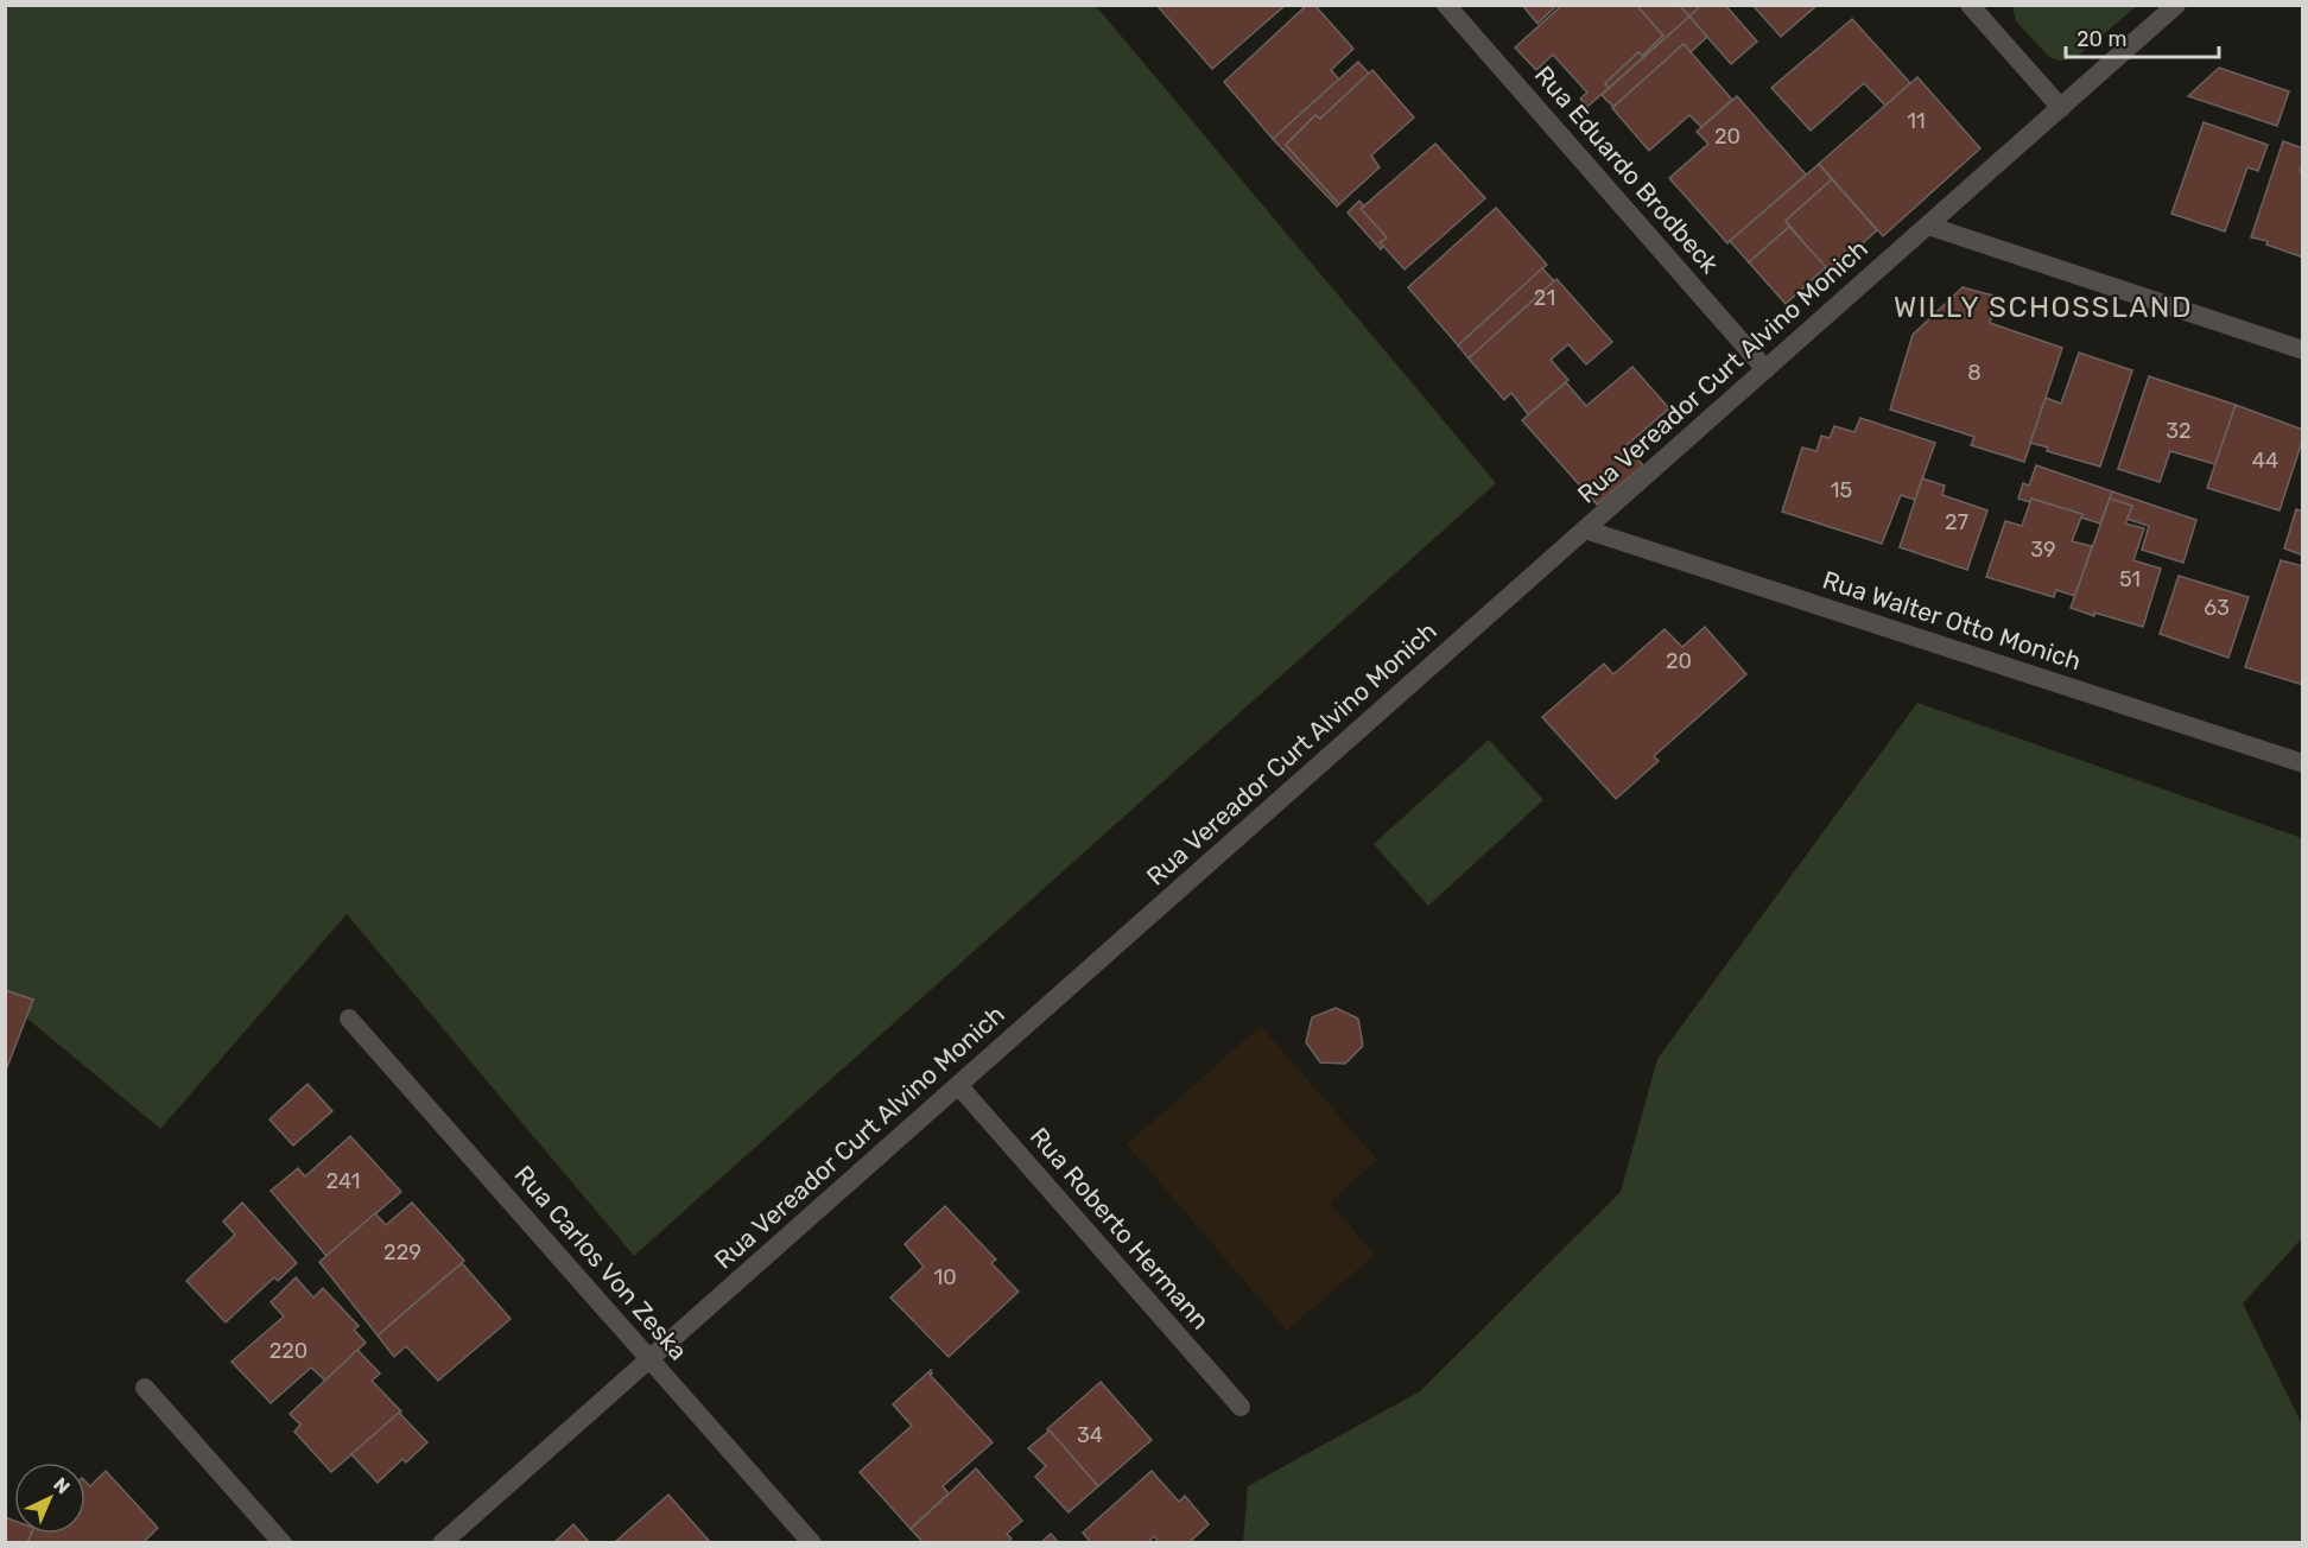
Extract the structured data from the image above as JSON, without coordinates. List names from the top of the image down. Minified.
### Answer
{"streets":{"street":["Rua Eduardo Brodbeck","Rua Vereador Curt Alvino Monich","Rua Walter Otto Monich","Rua Roberto Hermann","Rua Carlos Von Zeska"]},"crossings":[["Rua Eduardo Brodbeck","Rua Vereador Curt Alvino Monich"],["Rua Vereador Curt Alvino Monich","Rua Walter Otto Monich"],["Rua Vereador Curt Alvino Monich","Rua Roberto Hermann"],["Rua Vereador Curt Alvino Monich","Rua Carlos Von Zeska"]],"districts":["WILLY SCHOSSLAND"],"house_numbers":["11","20","21","8","32","44","15","27","39","51","63","20","241","229","10","220","34"],"scale_bar":"20 m","north":"top right"}
